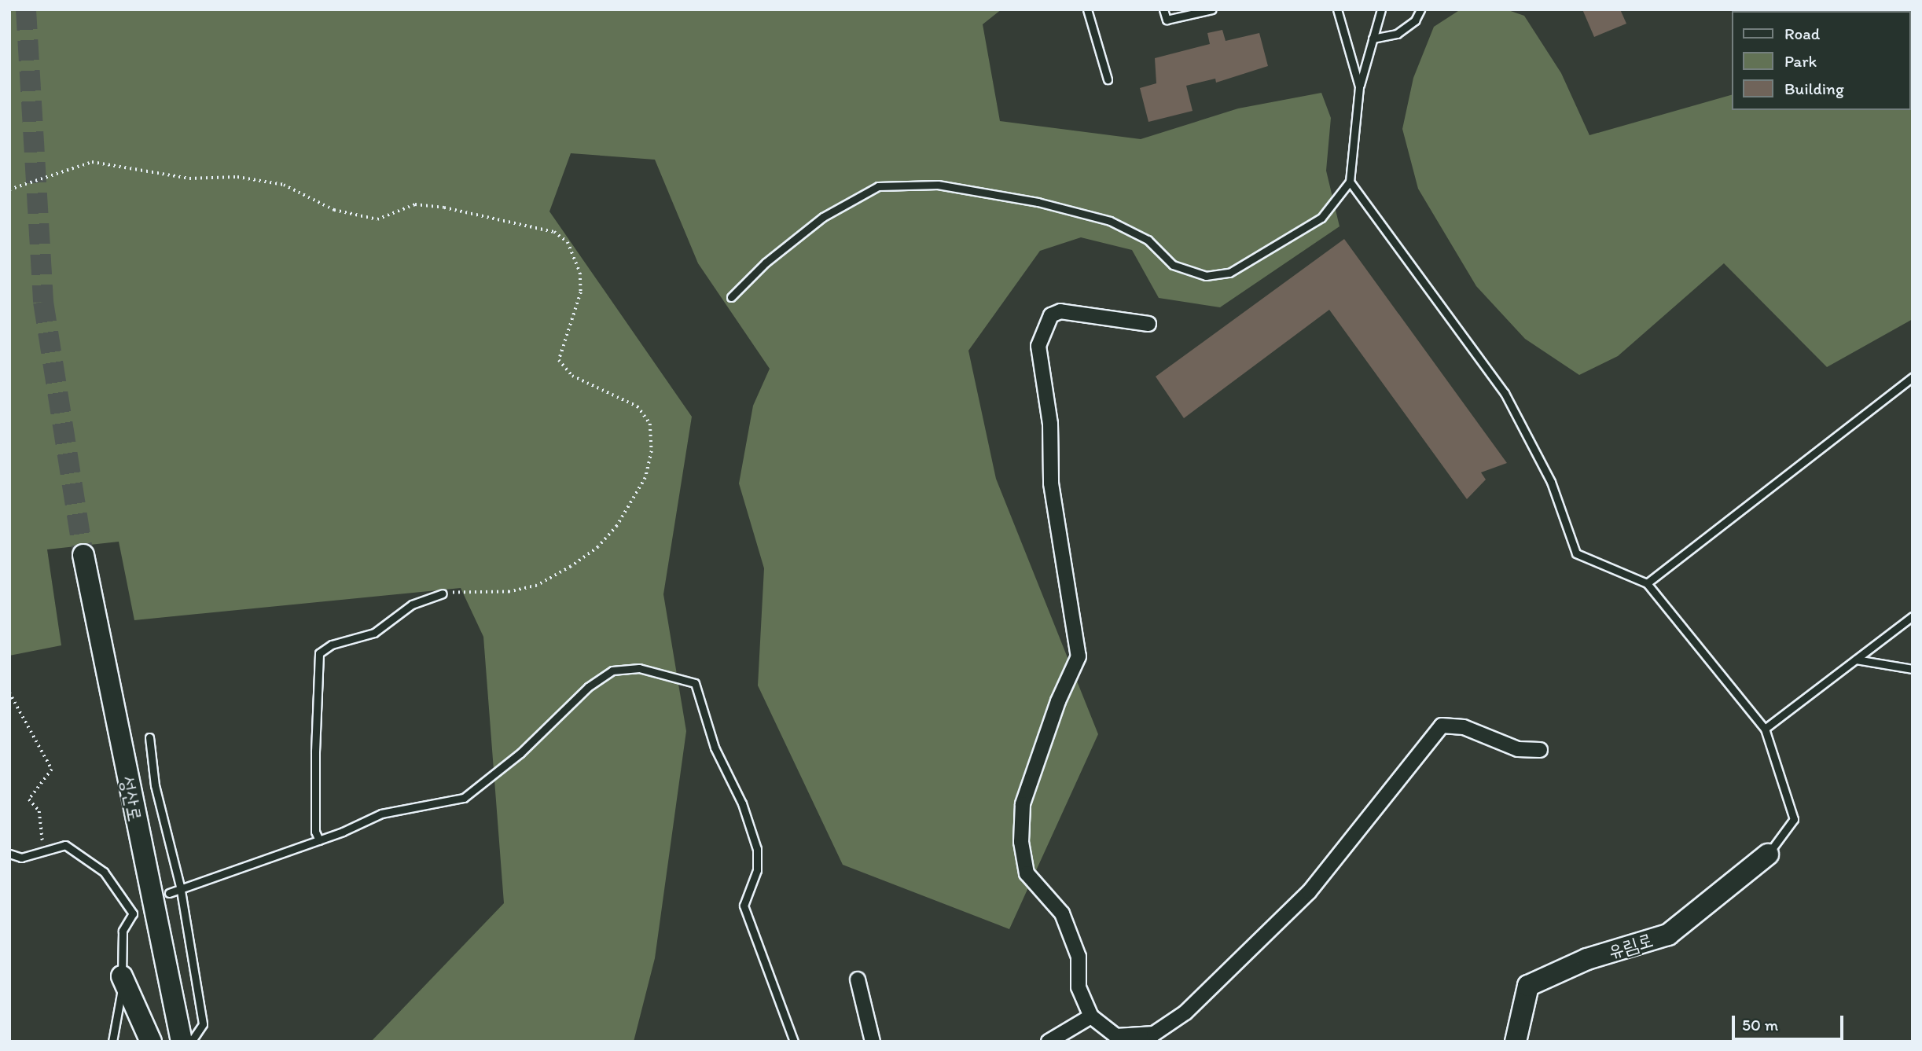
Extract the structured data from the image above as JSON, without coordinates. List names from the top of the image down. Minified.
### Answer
{"streets":{"main road":["성산로","유림로"]},"legend":["Road","Park","Building"],"scale_bar":"50 m"}
